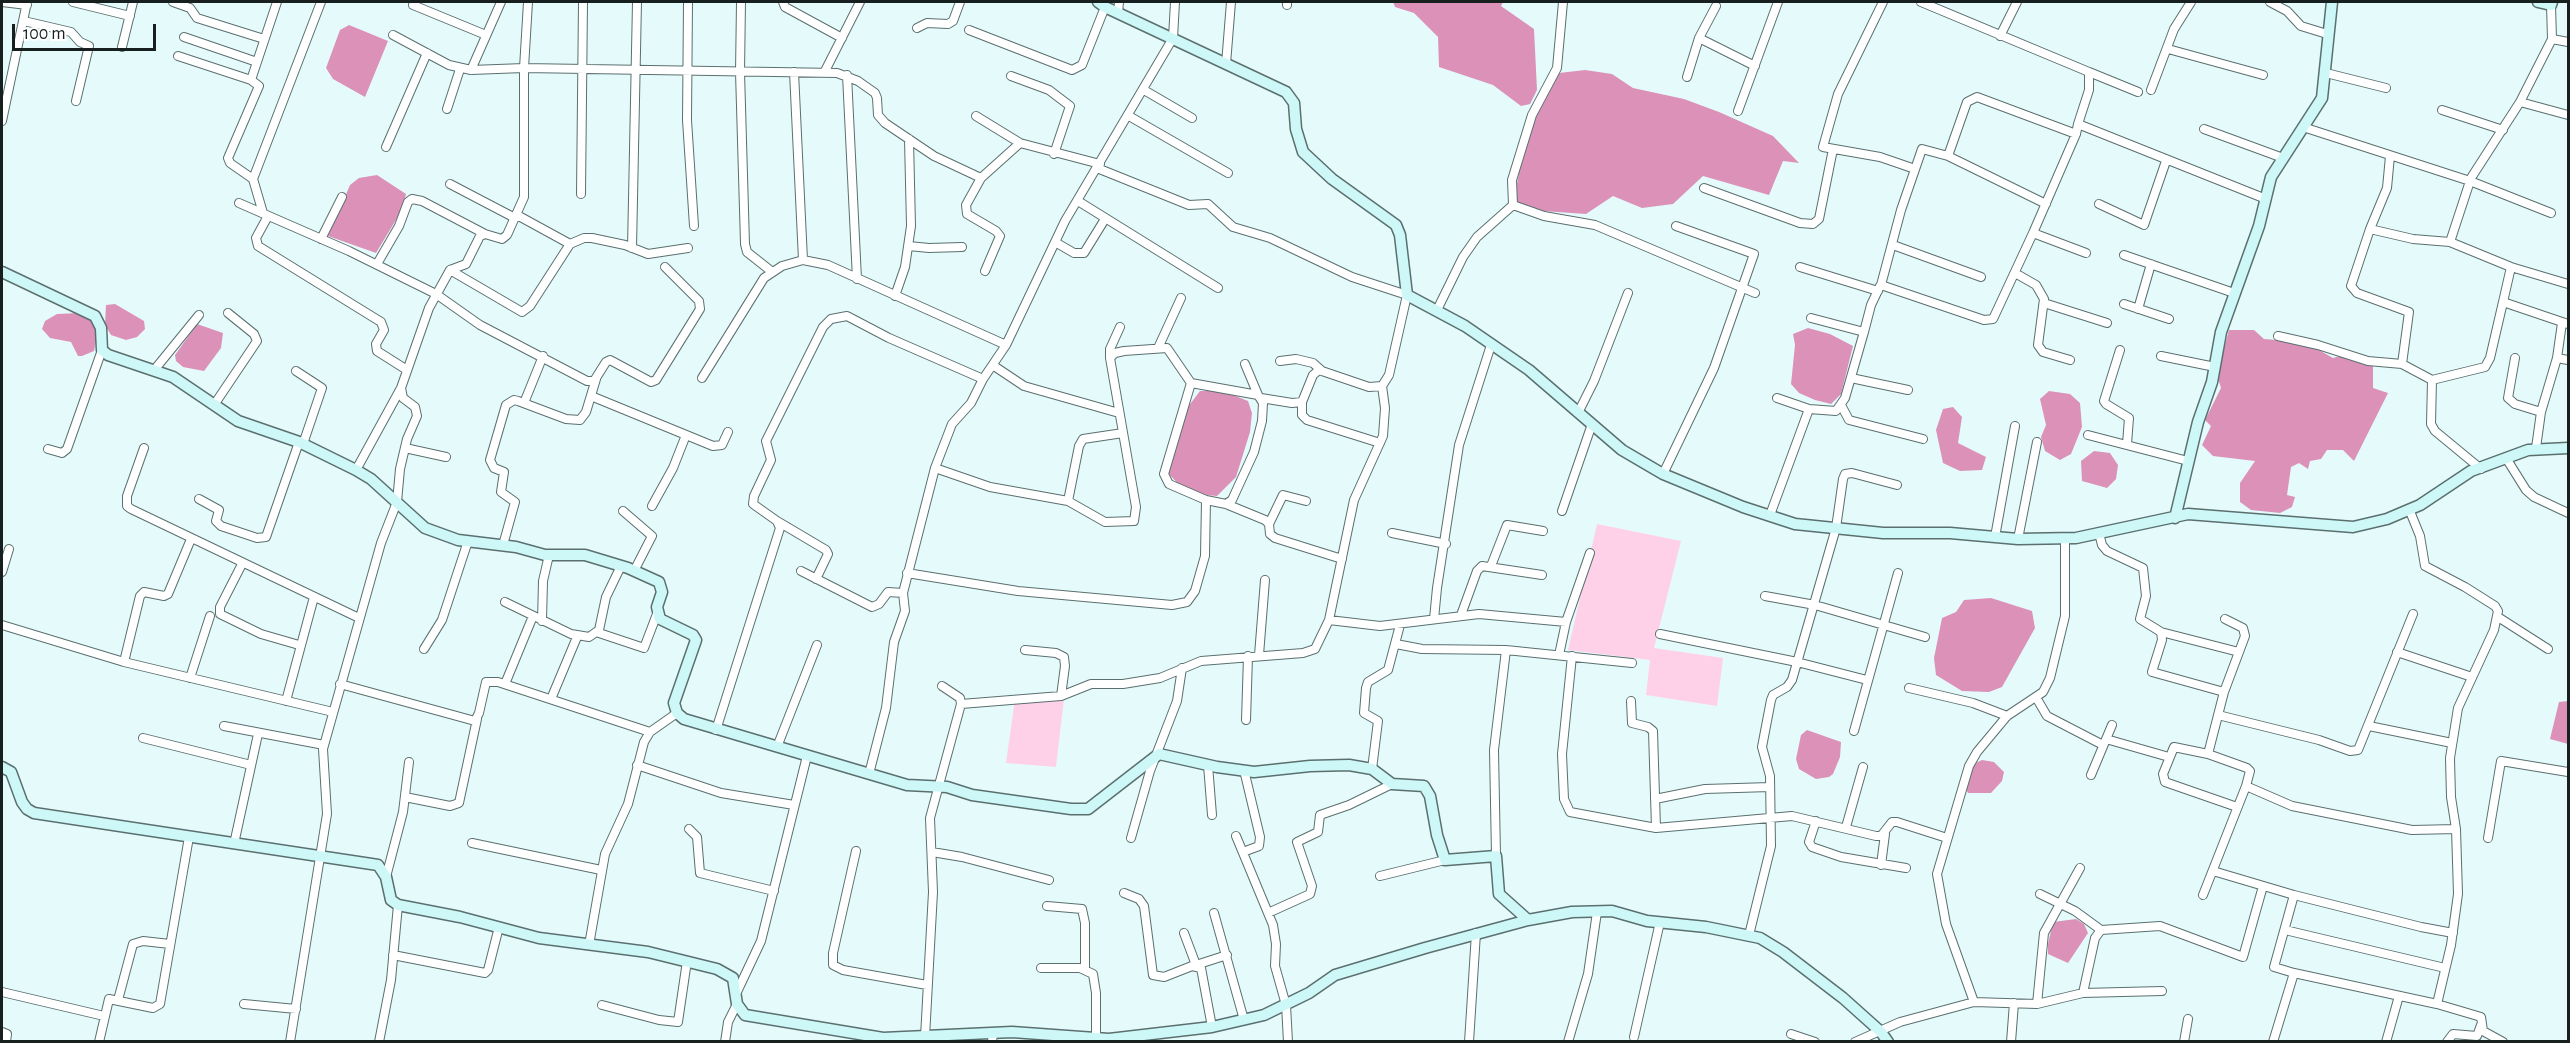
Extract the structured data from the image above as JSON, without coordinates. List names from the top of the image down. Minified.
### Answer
{"scale_bar":"100 m"}
